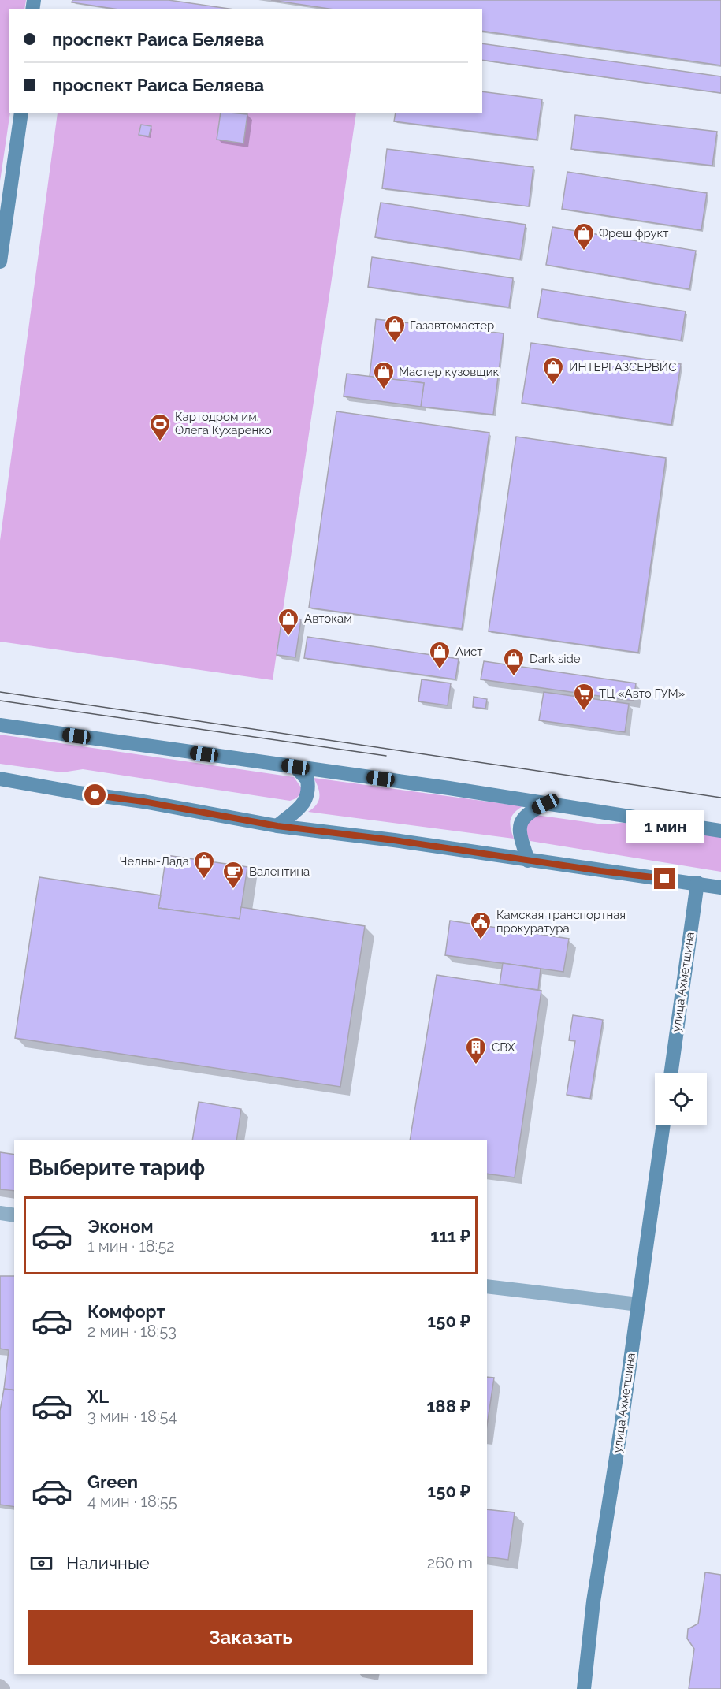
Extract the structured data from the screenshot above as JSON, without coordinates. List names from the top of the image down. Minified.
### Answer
{"streets":{"street":["улица Ахметшина"]},"places":{"shop":["Фреш фрукт","Газавтомастер","ИНТЕРГАЗСЕРВИС","Мастер кузовщик","Автокам","Аист","Dark side","Челны-Лада"],"sports":["Картодром им. Олега Кухаренко"],"supermarket":["ТЦ «Авто ГУМ»"],"cafe":["Валентина"],"public building":["Камская транспортная прокуратура"],"building":["СВХ"]},"page":{"banner":["проспект Раиса Беляева","проспект Раиса Беляева"],"bubble":"1 мин","heading":"Выберите тариф","list":[{"name":"Эконом","note":"1 мин · 18:52","value":"111 ₽"},{"name":"Комфорт","note":"2 мин · 18:53","value":"150 ₽"},{"name":"XL","note":"3 мин · 18:54","value":"188 ₽"},{"name":"Green","note":"4 мин · 18:55","value":"150 ₽"}],"pay":["Наличные","260 m"],"buttons":"Заказать"}}
